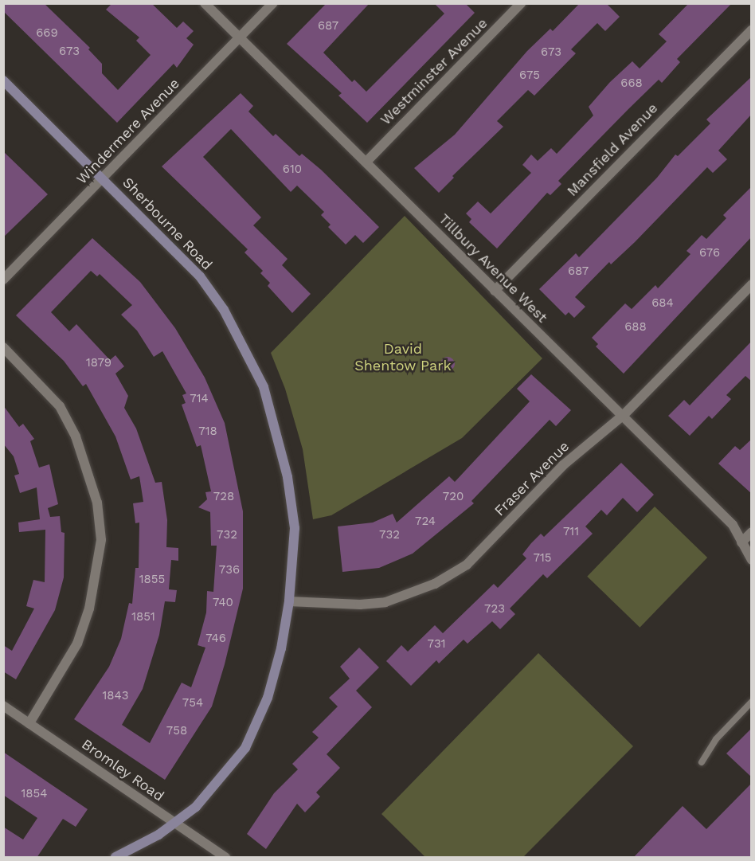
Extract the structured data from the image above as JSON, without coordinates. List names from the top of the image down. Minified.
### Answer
{"streets":{"street":["Westminster Avenue","Windermere Avenue","Mansfield Avenue","Sherbourne Road","Tillbury Avenue West","Fraser Avenue","Bromley Road"]},"crossings":[["Westminster Avenue","Tillbury Avenue West"],["Windermere Avenue","Sherbourne Road"],["Windermere Avenue","Tillbury Avenue West"],["Mansfield Avenue","Tillbury Avenue West"],["Sherbourne Road","Fraser Avenue"],["Sherbourne Road","Bromley Road"],["Tillbury Avenue West","Fraser Avenue"]],"parks":["David Shentow Park"],"house_numbers":["687","669","673","673","675","668","610","676","687","684","688","1879","714","718","728","720","724","711","732","732","715","736","1855","740","723","1851","746","731","1843","754","758","1854"]}
